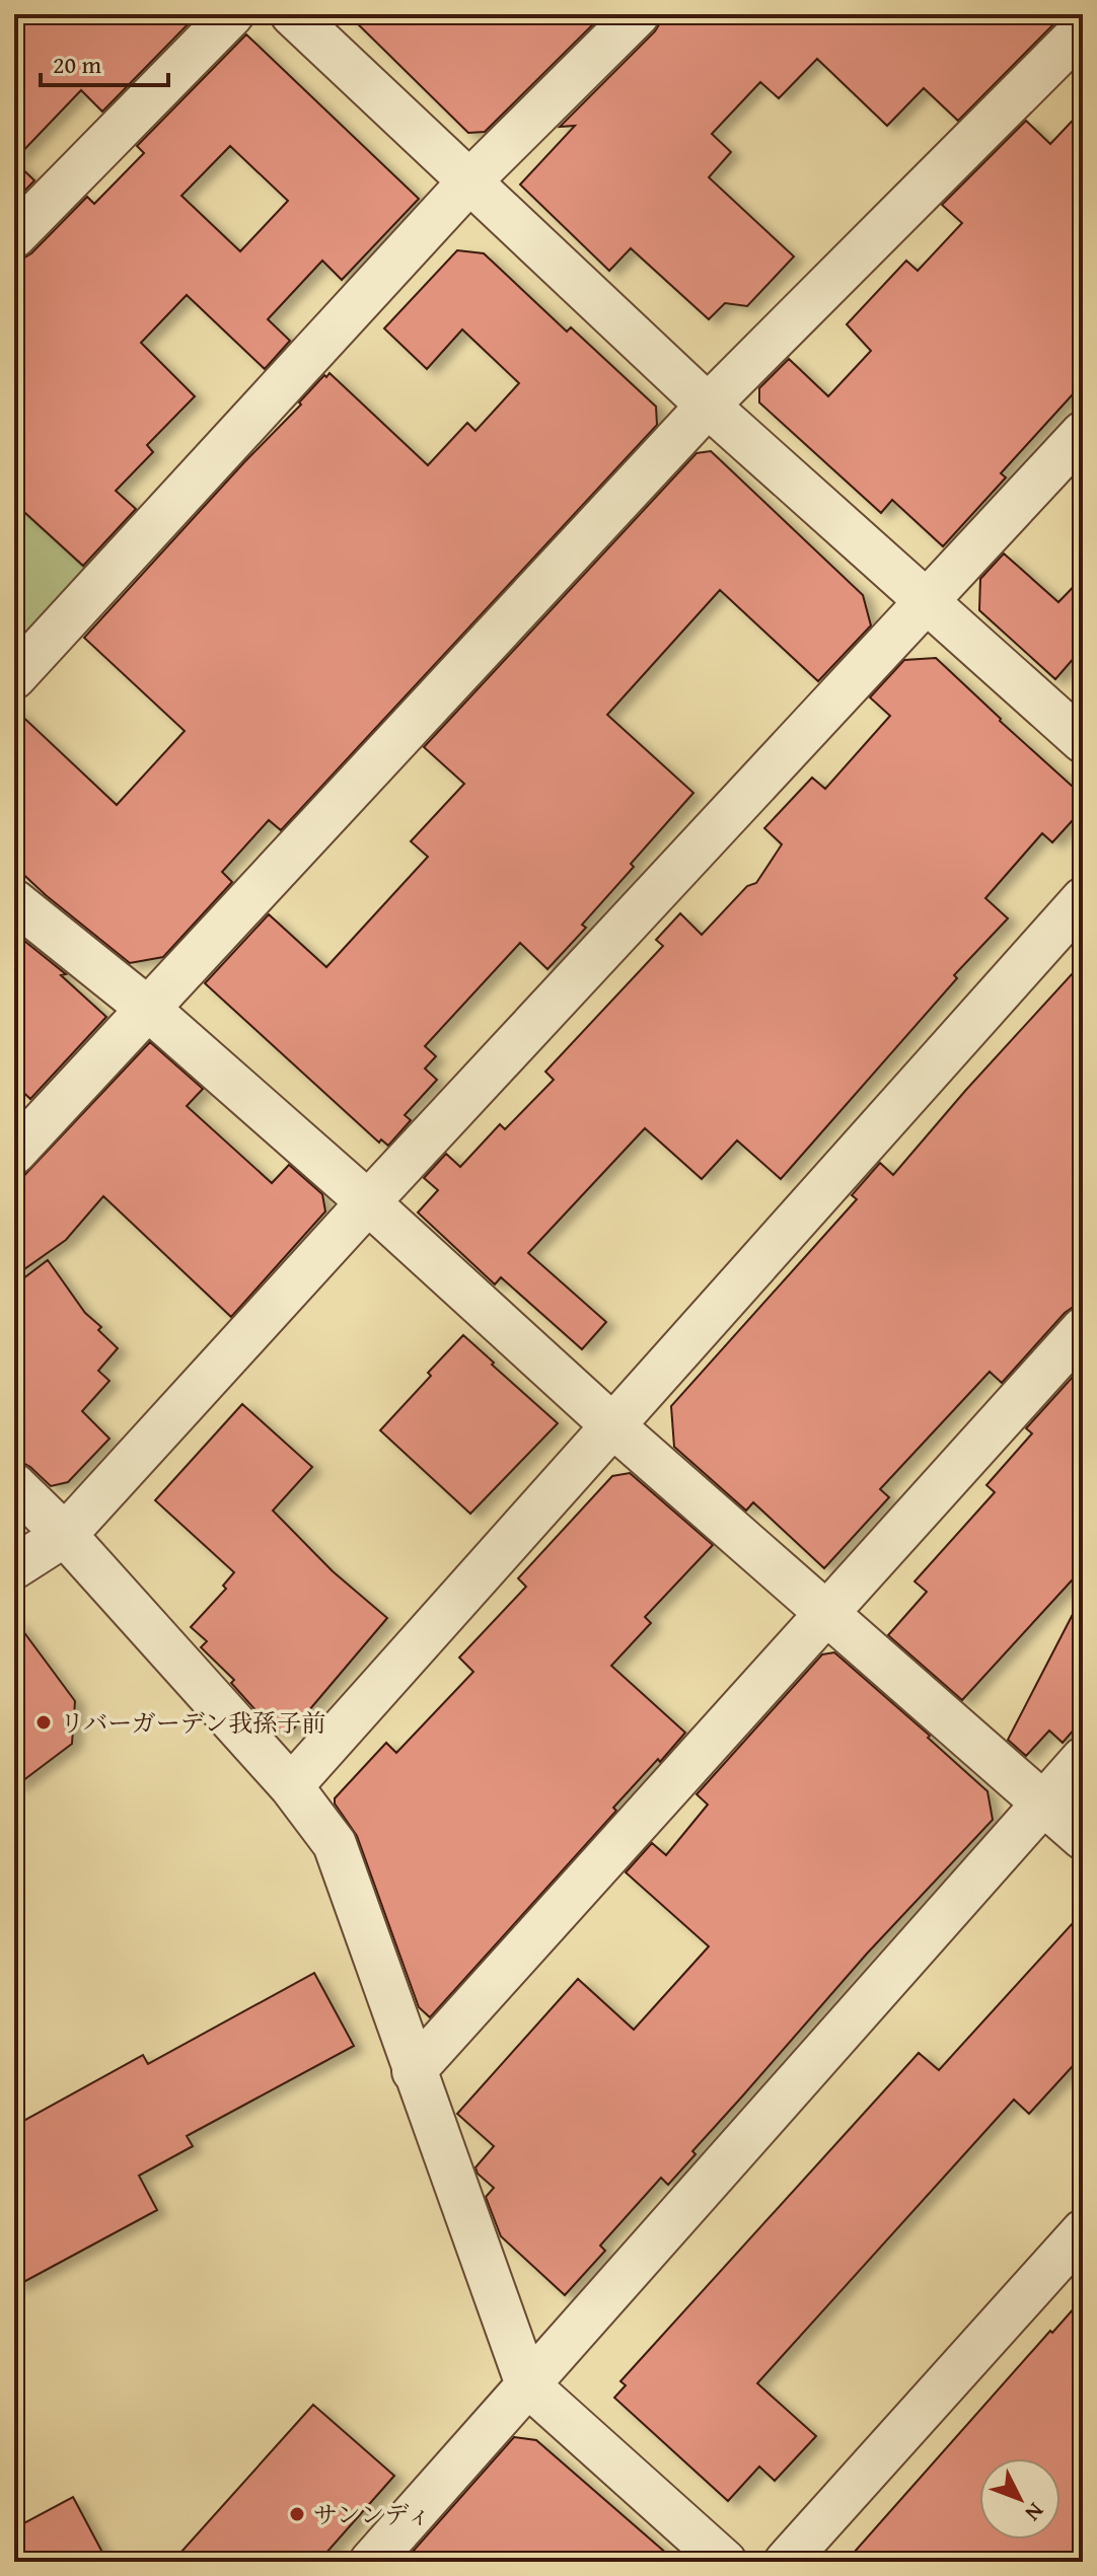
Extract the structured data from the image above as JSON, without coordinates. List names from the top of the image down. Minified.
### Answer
{"places":["リバーガーデン我孫子前","サンンディ"],"scale_bar":"20 m","north":"bottom right"}
